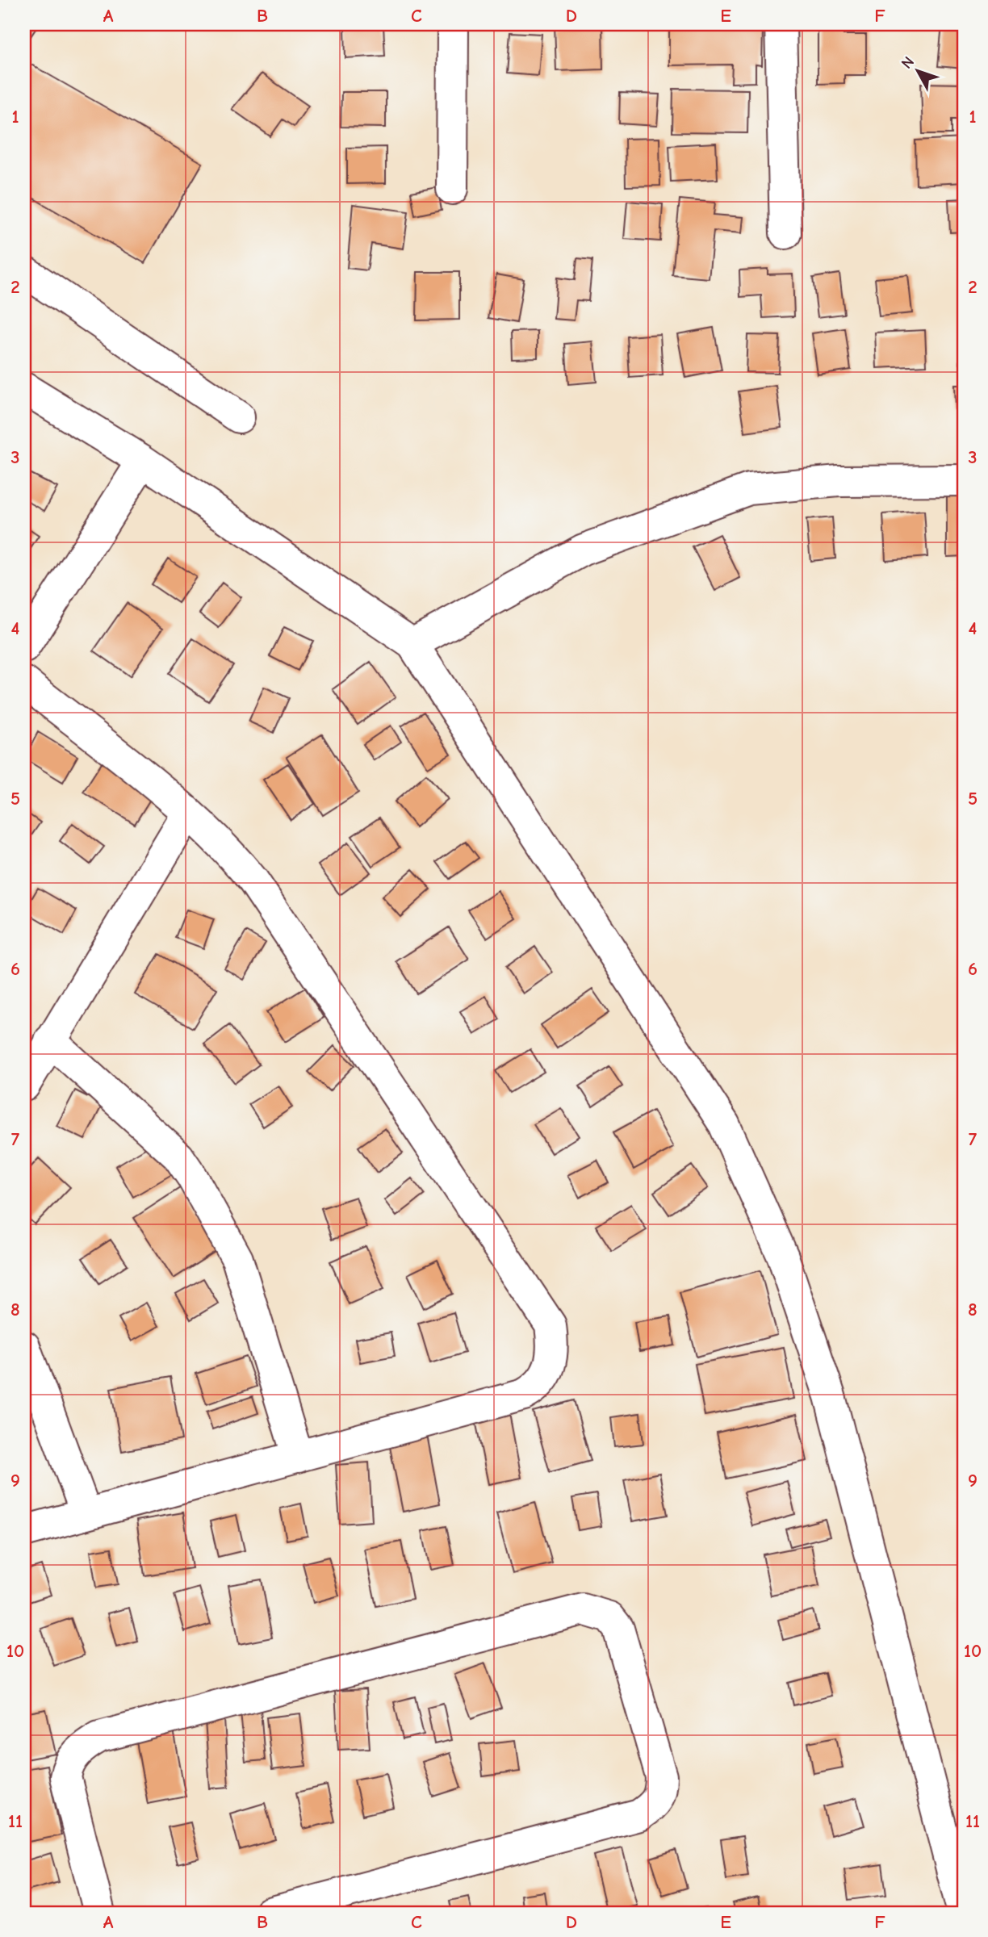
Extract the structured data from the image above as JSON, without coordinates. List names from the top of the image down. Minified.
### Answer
{"north":"top left","grid":{"columns":["A","B","C","D","E","F"],"rows":["1","2","3","4","5","6","7","8","9","10","11"]}}
